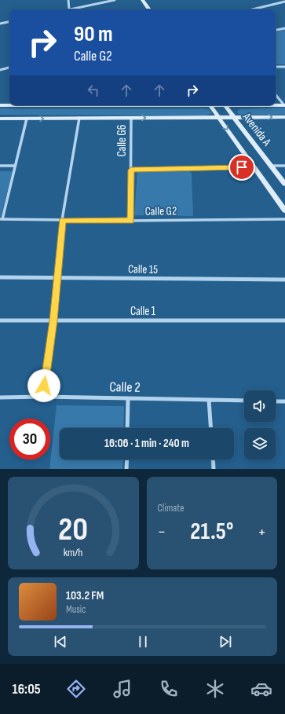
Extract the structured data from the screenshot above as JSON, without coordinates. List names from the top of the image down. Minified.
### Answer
{"streets":{"street":["Avenida A","Calle G6","Calle G2","Calle 15","Calle 1","Calle 2"]},"crossings":[["Calle G6","Calle G2"]],"page":{"turn":["90 m","Calle G2"],"limit":"30","trip":"16:06 · 1 min · 240 m","tile":"Climate","heat":["−","21.5°","+"],"song":["103.2 FM","Music"],"tabs":"16:05","gauge":["20","km/h"]}}
